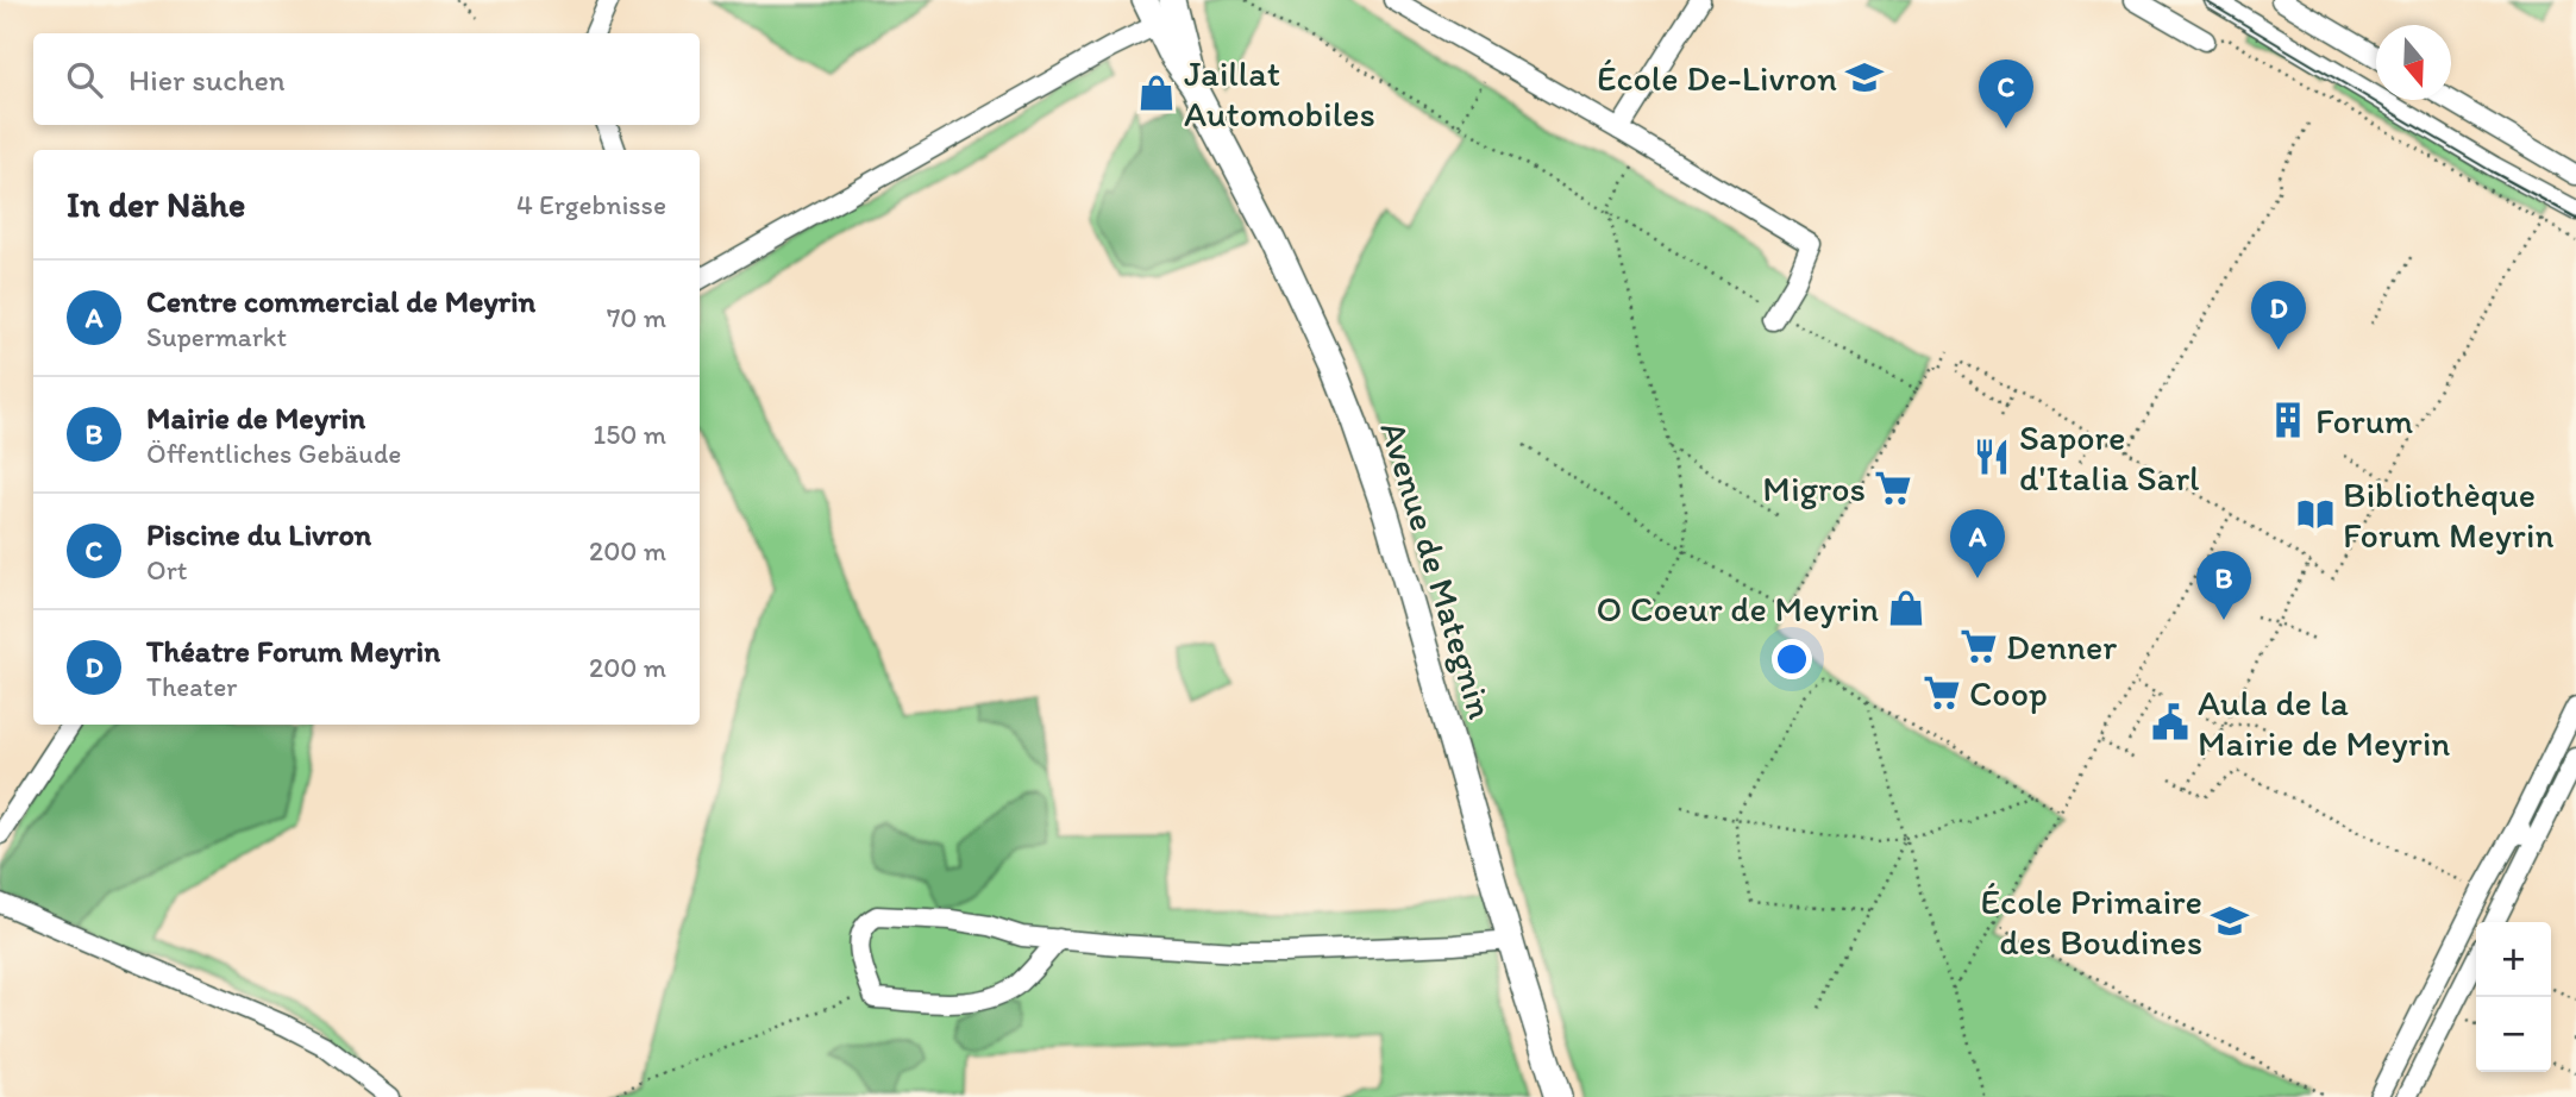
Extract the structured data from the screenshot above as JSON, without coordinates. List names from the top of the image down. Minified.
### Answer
{"streets":{"main road":["Avenue de Mategnin"]},"places":{"school or university":["École De-Livron","École Primaire des Boudines"],"shop":["Jaillat Automobiles","O Coeur de Meyrin"],"building":["Forum"],"restaurant":["Sapore d'Italia Sarl"],"supermarket":["Migros","Denner","Coop"],"library":["Bibliothèque Forum Meyrin"],"public building":["Aula de la Mairie de Meyrin"]},"north":"bottom","page":{"search":"Hier suchen","pins":["C","D","A","B"],"heading":["In der Nähe","4 Ergebnisse"],"list":[{"mark":"A","name":"Centre commercial de Meyrin","note":"Supermarkt","value":"70 m"},{"mark":"B","name":"Mairie de Meyrin","note":"Öffentliches Gebäude","value":"150 m"},{"mark":"C","name":"Piscine du Livron","note":"Ort","value":"200 m"},{"mark":"D","name":"Théatre Forum Meyrin","note":"Theater","value":"200 m"}],"map_buttons":["+","−"]}}
